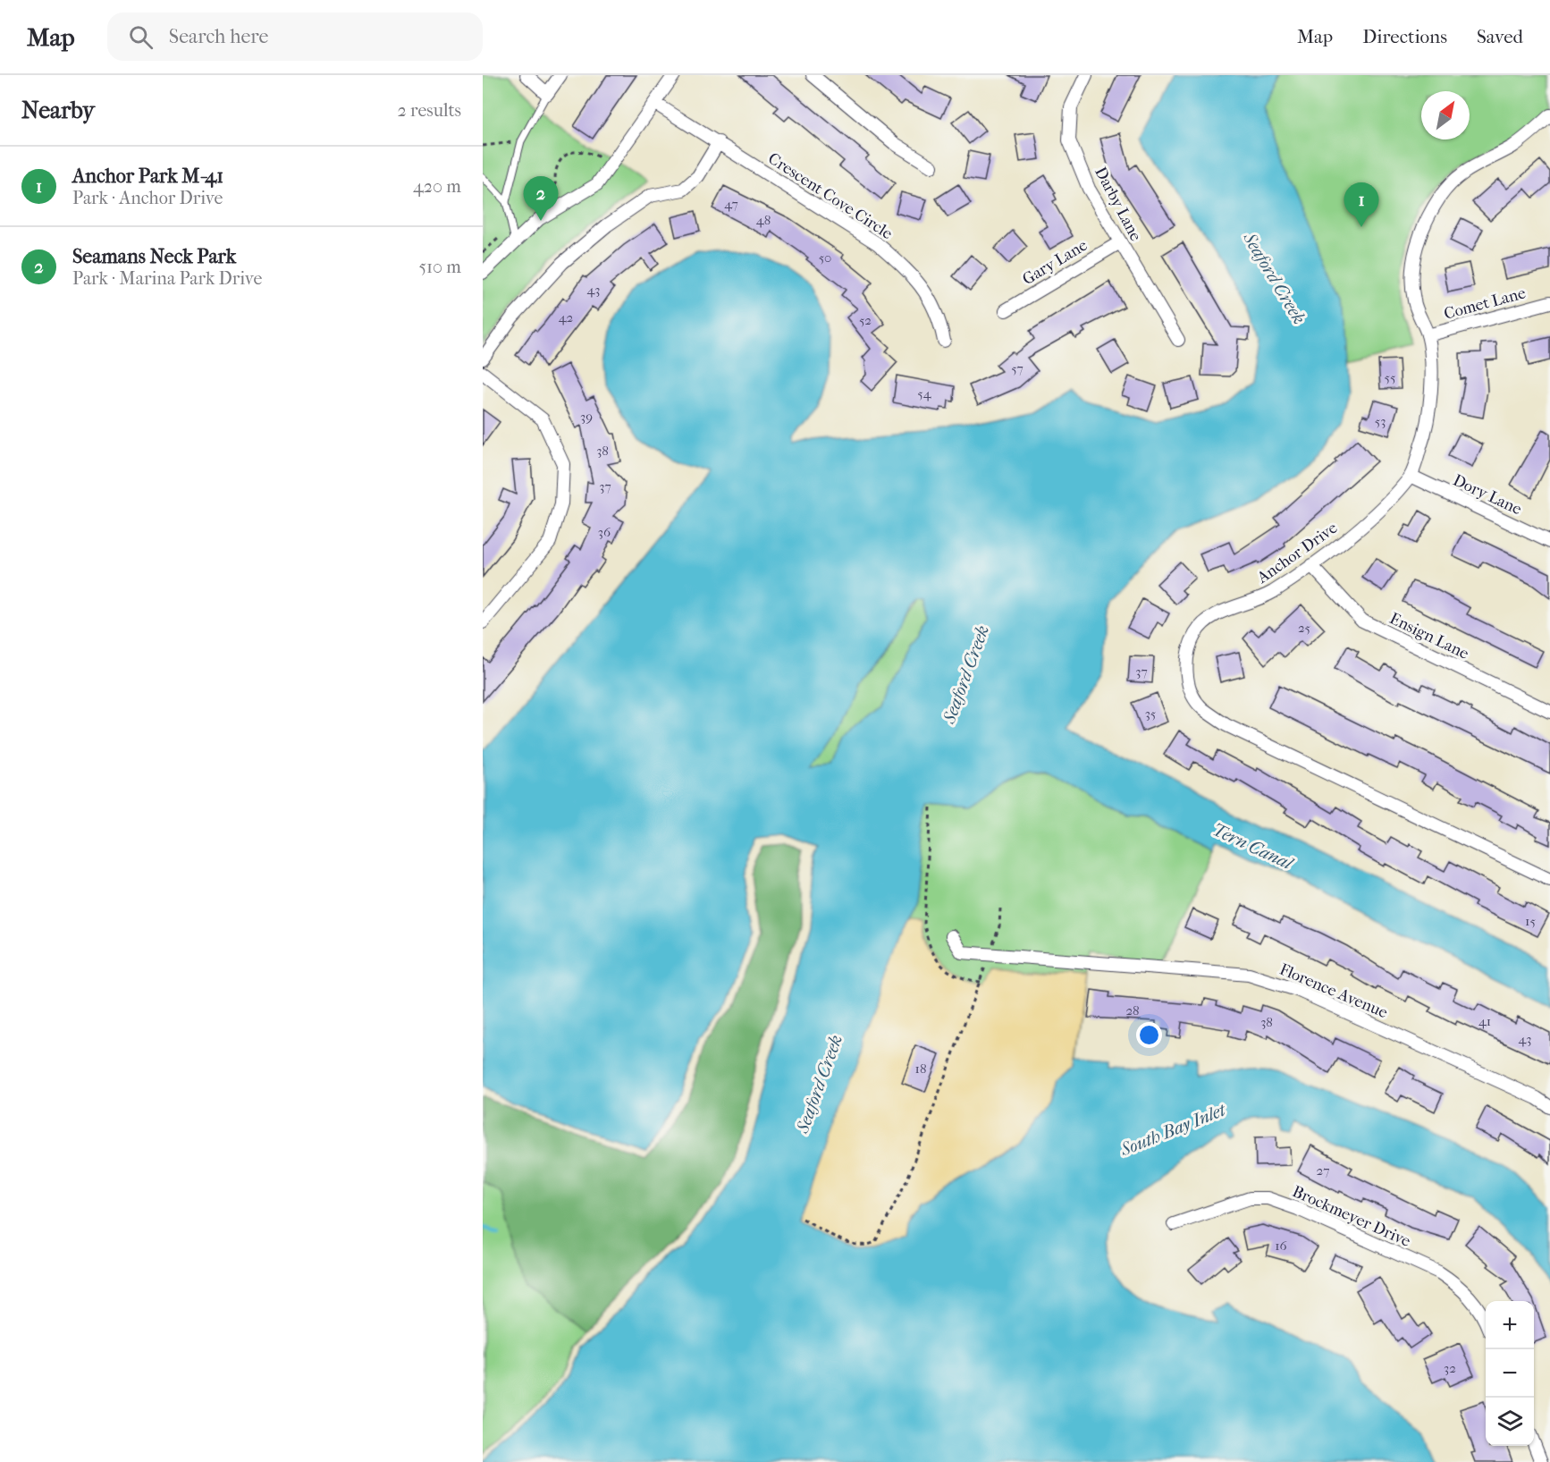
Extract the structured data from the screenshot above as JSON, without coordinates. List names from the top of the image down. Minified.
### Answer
{"streets":{"street":["Crescent Cove Circle","Darby Lane","Gary Lane","Comet Lane","Dory Lane","Anchor Drive","Ensign Lane","Florence Avenue","Brockmeyer Drive"]},"crossings":[["Darby Lane","Gary Lane"],["Comet Lane","Anchor Drive"],["Dory Lane","Anchor Drive"],["Anchor Drive","Ensign Lane"]],"water":["Seaford Creek","Tern Canal","South Bay Inlet"],"house_numbers":["47","48","50","43","42","52","57","55","54","39","53","38","37","36","25","37","35","15","28","41","38","43","18","27","16","32"],"north":"top right","page":{"header":"Map","search":"Search here","nav":["Map","Directions","Saved"],"heading":["Nearby","2 results"],"list":[{"mark":"1","name":"Anchor Park M-41","note":"Park · Anchor Drive","value":"420 m"},{"mark":"2","name":"Seamans Neck Park","note":"Park · Marina Park Drive","value":"510 m"}],"pins":["2","1"],"map_buttons":["+","−"]}}
